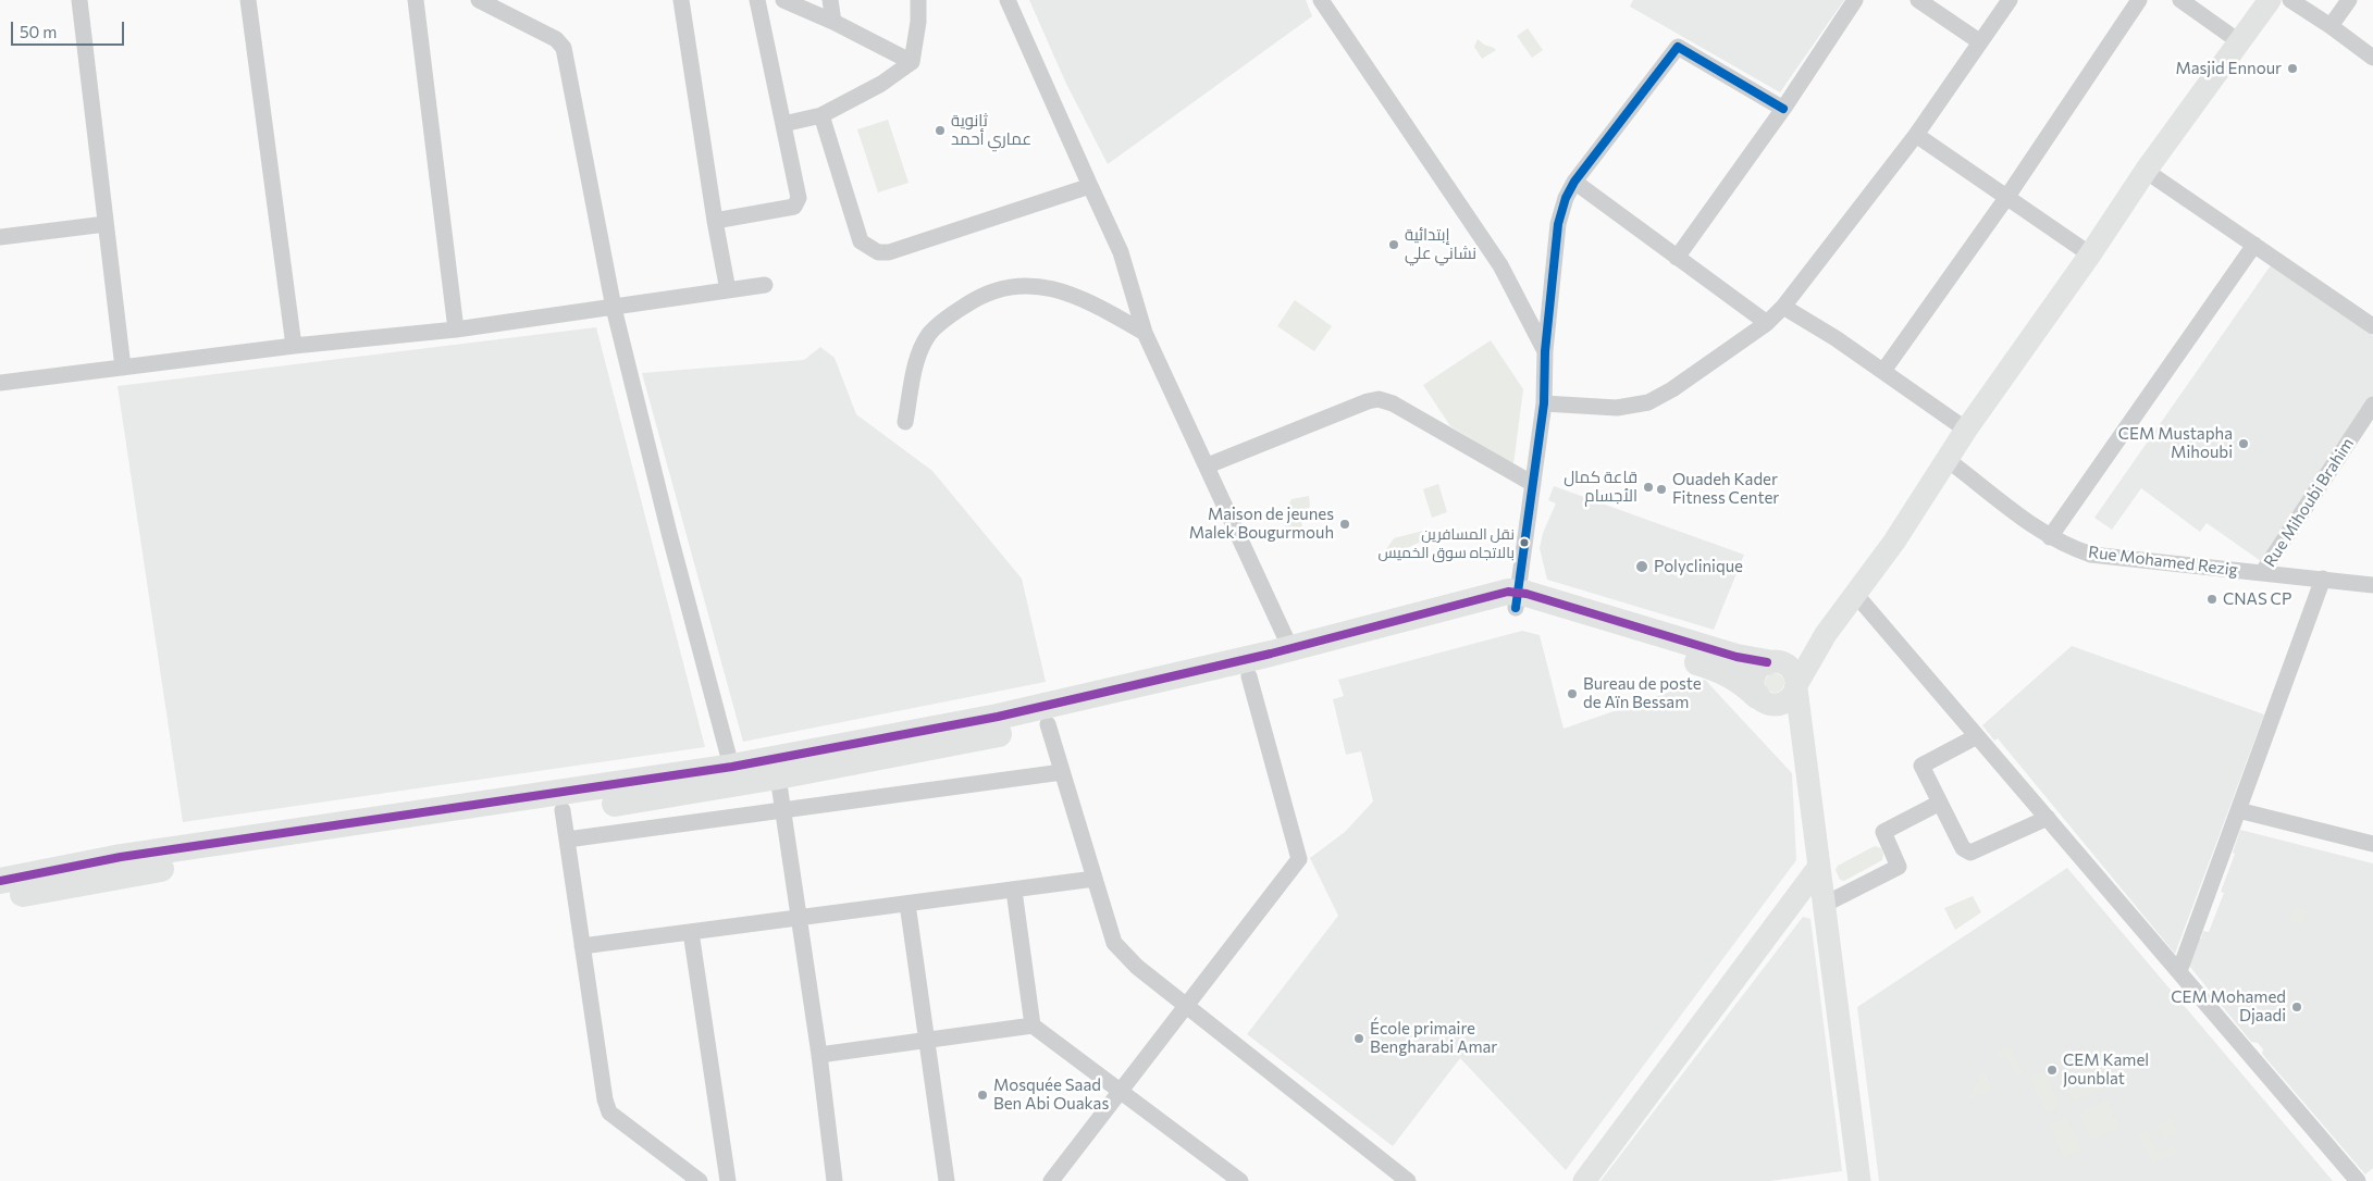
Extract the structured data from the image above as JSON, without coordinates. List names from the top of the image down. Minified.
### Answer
{"streets":{"street":["Rue Mihoubi Brahim","Rue Mohamed Rezig"]},"crossings":[["Rue Mihoubi Brahim","Rue Mohamed Rezig"]],"places":["Masjid Ennour","ثانوية عماري أحمد","إبتدائية نشاني علي","CEM Mustapha Mihoubi","قاعة كمال الأجسام","Ouadeh Kader Fitness Center","Maison de jeunes Malek Bougurmouh","نقل المسافرين بالاتجاه سوق الخميس","Polyclinique","CNAS CP","Bureau de poste de Aïn Bessam","CEM Mohamed Djaadi","École primaire Bengharabi Amar","CEM Kamel Jounblat","Mosquée Saad Ben Abi Ouakas"],"scale_bar":"50 m"}
